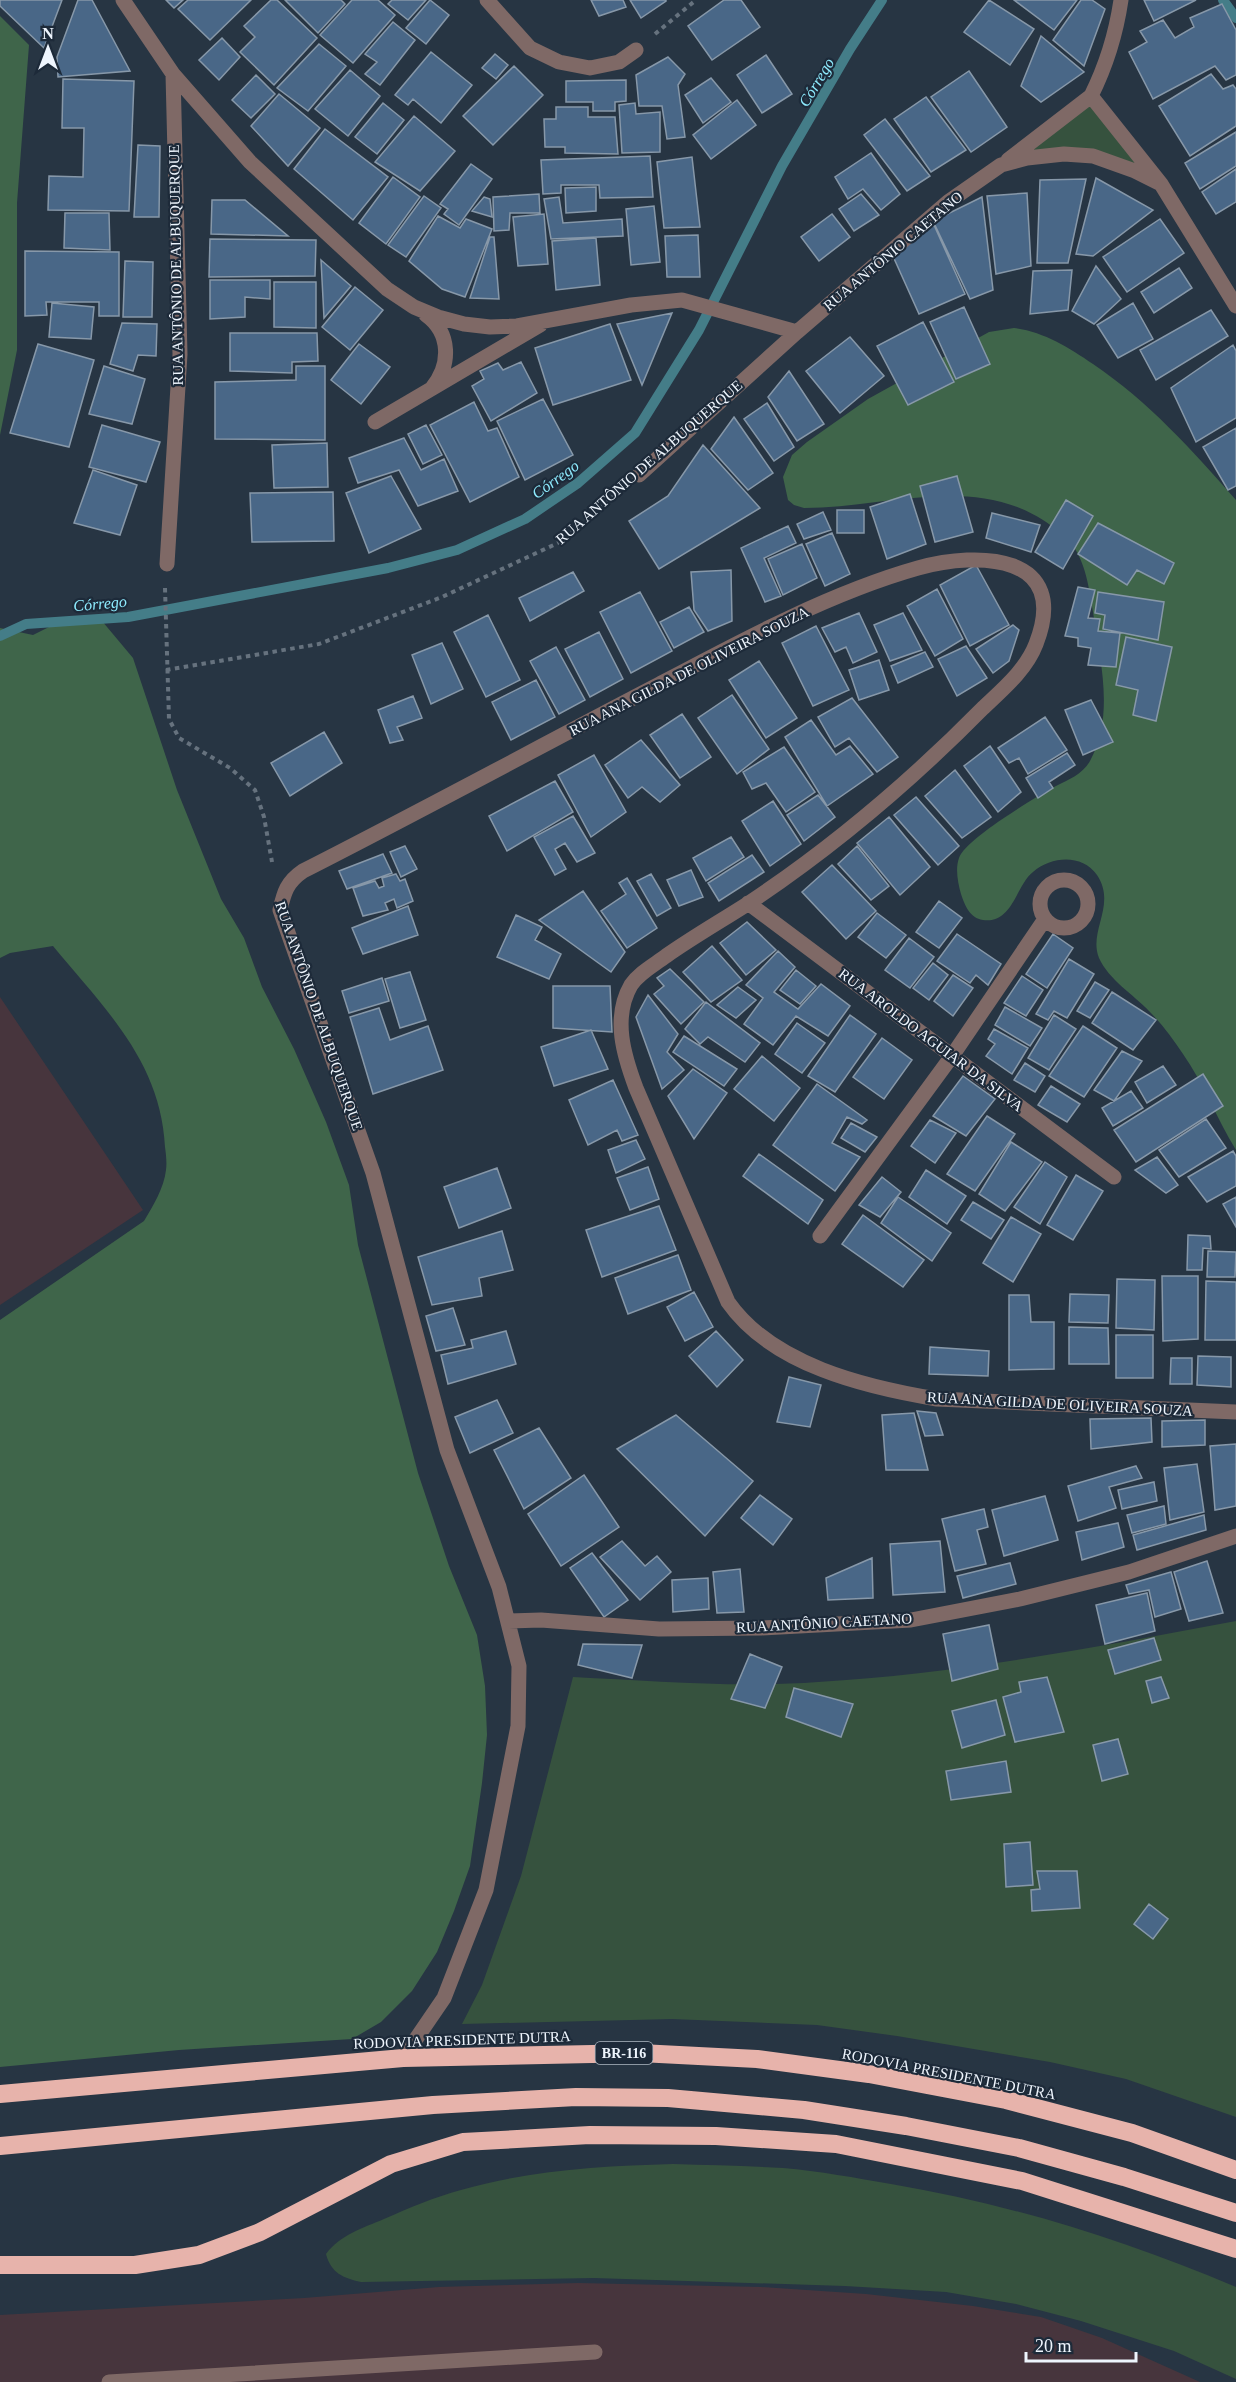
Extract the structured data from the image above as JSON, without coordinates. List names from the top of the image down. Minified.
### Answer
{"streets":{"highway":["RODOVIA PRESIDENTE DUTRA","BR-116"],"street":["RUA ANTÔNIO CAETANO","RUA ANTÔNIO DE ALBUQUERQUE","RUA ANA GILDA DE OLIVEIRA SOUZA","RUA AROLDO AGUIAR DA SILVA"]},"crossings":[["RUA ANTÔNIO CAETANO","RUA ANTÔNIO DE ALBUQUERQUE"],["RUA ANTÔNIO DE ALBUQUERQUE","RUA ANA GILDA DE OLIVEIRA SOUZA"],["RUA ANTÔNIO DE ALBUQUERQUE","RODOVIA PRESIDENTE DUTRA"],["RUA ANA GILDA DE OLIVEIRA SOUZA","RUA AROLDO AGUIAR DA SILVA"]],"water":["Córrego"],"scale_bar":"20 m","north":"top"}
